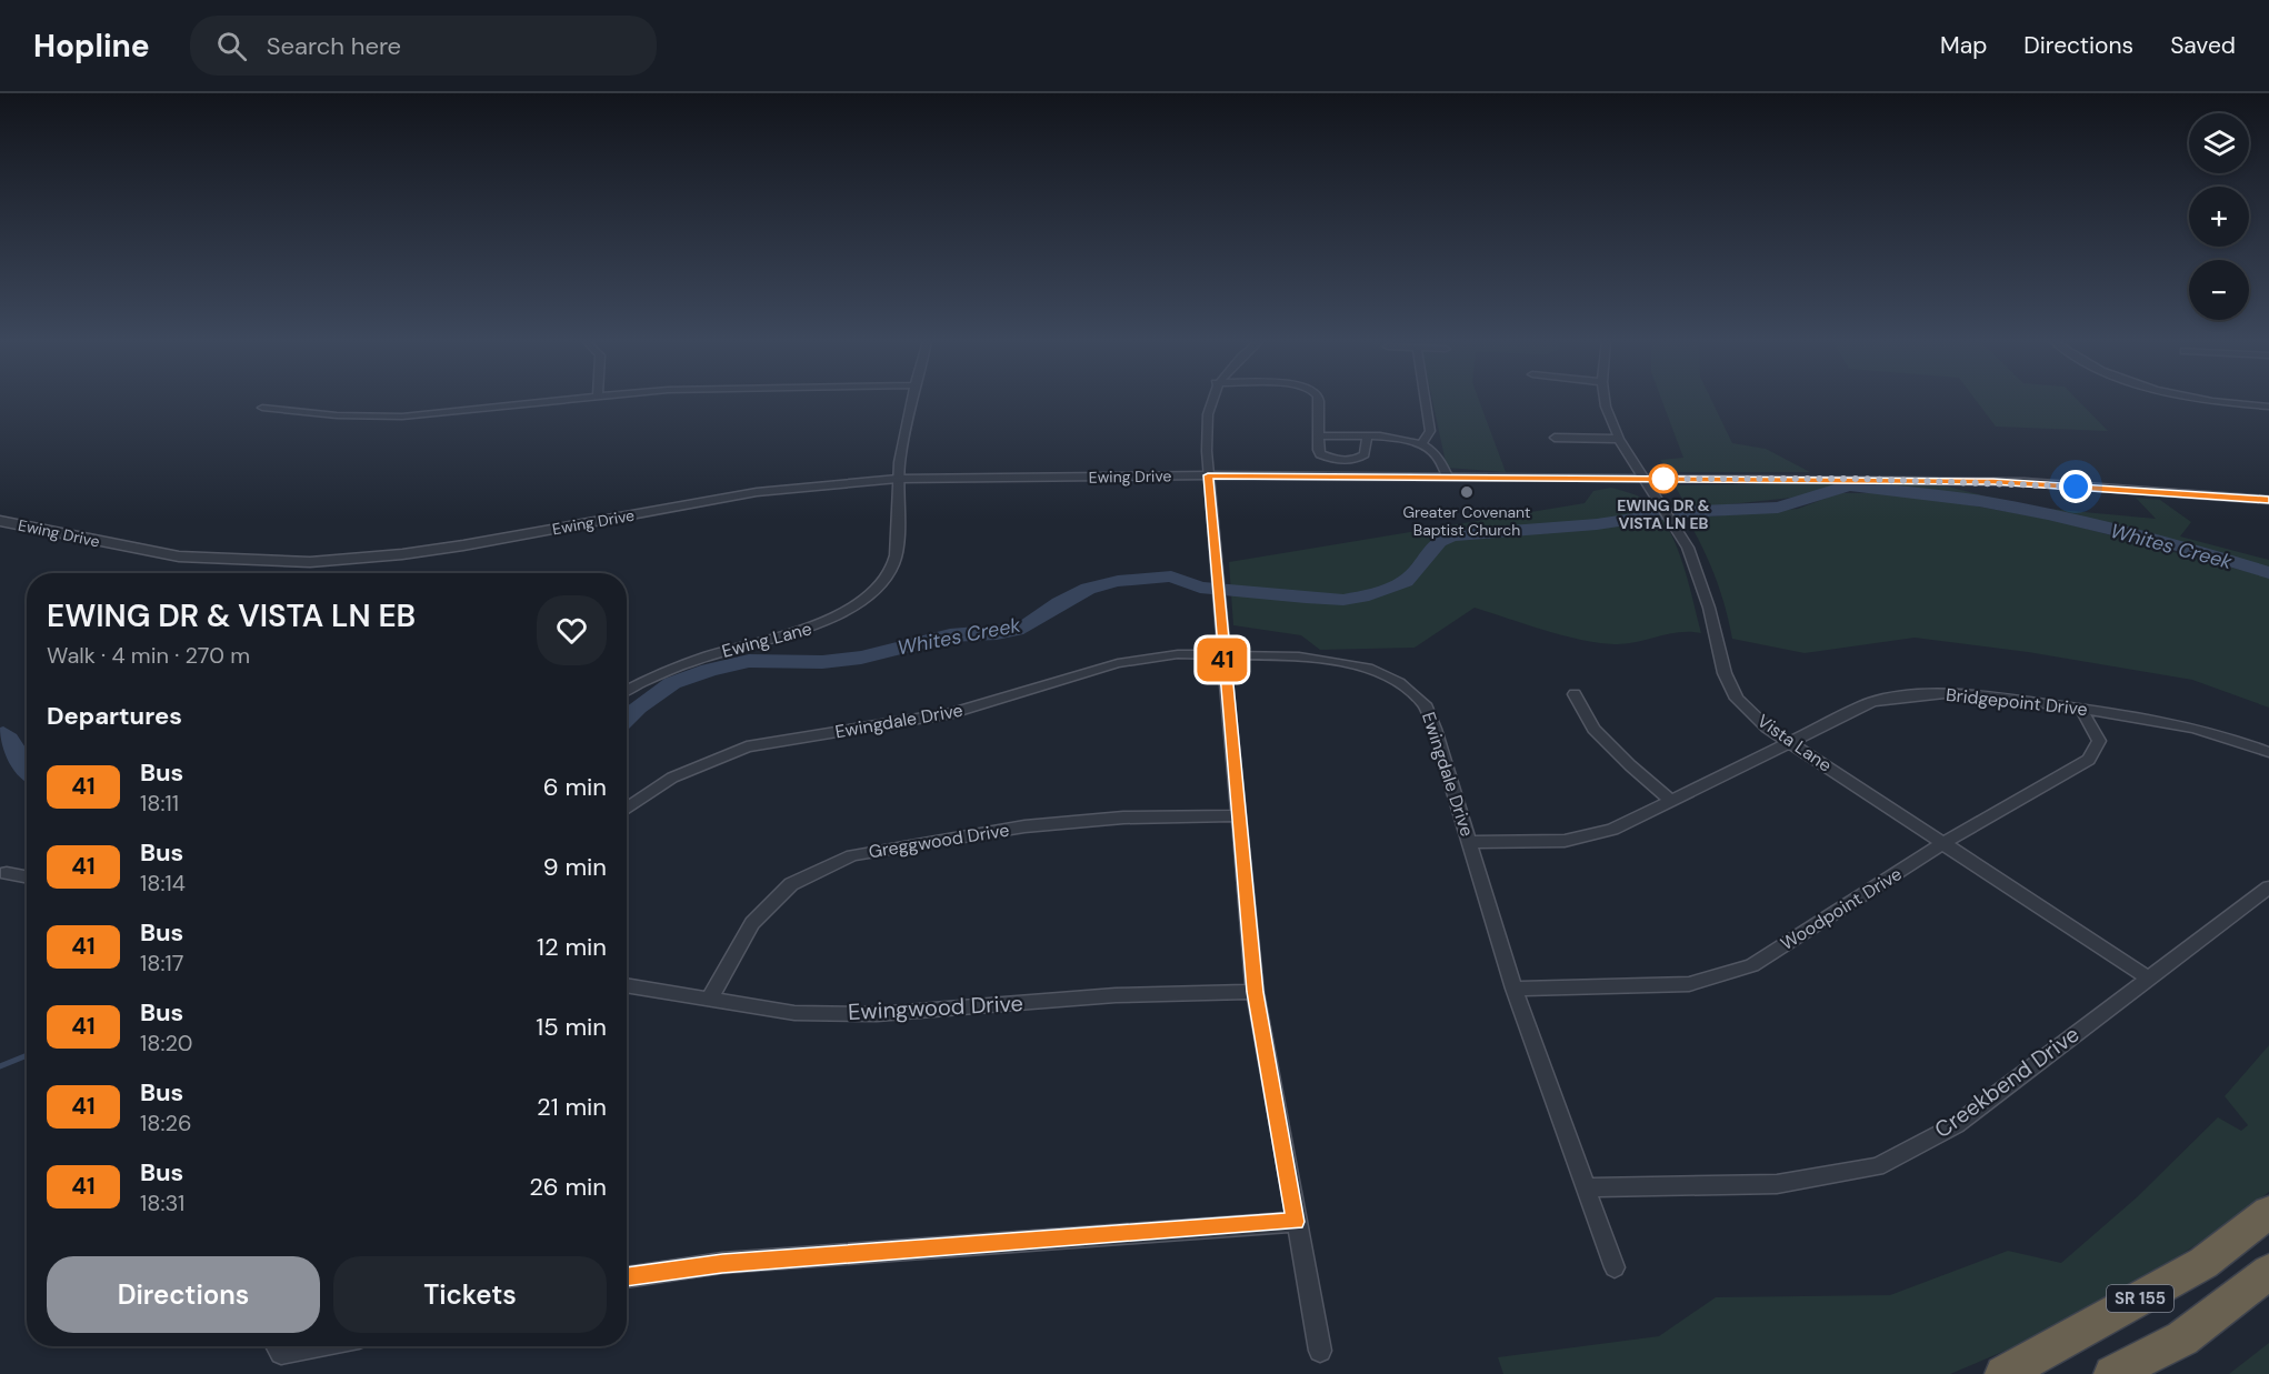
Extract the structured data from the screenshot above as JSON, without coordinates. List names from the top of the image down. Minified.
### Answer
{"streets":{"highway":["SR 155"],"street":["Ewing Drive","Ewing Lane","Bridgepoint Drive","Ewingdale Drive","Vista Lane","Greggwood Drive","Woodpoint Drive","Ewingwood Drive","Creekbend Drive"]},"crossings":[["Ewing Drive","Ewing Lane"],["Ewing Drive","Vista Lane"],["Bridgepoint Drive","Ewingdale Drive"],["Bridgepoint Drive","Vista Lane"],["Bridgepoint Drive","Woodpoint Drive"],["Ewingdale Drive","Woodpoint Drive"],["Ewingdale Drive","Creekbend Drive"],["Vista Lane","Woodpoint Drive"],["Vista Lane","Creekbend Drive"],["Greggwood Drive","Ewingwood Drive"]],"water":["Whites Creek"],"places":["EWING DR & VISTA LN EB","Greater Covenant Baptist Church"],"lines":["bus line 41"],"page":{"header":"Hopline","search":"Search here","nav":["Map","Directions","Saved"],"on_map":"41","map_buttons":["+","−"],"heading":[["EWING DR & VISTA LN EB","Walk · 4 min · 270 m"],"Departures"],"list":[{"mark":"41","name":"Bus","note":"18:11","value":"6 min"},{"mark":"41","name":"Bus","note":"18:14","value":"9 min"},{"mark":"41","name":"Bus","note":"18:17","value":"12 min"},{"mark":"41","name":"Bus","note":"18:20","value":"15 min"},{"mark":"41","name":"Bus","note":"18:26","value":"21 min"},{"mark":"41","name":"Bus","note":"18:31","value":"26 min"}],"buttons":["Directions","Tickets"]}}
